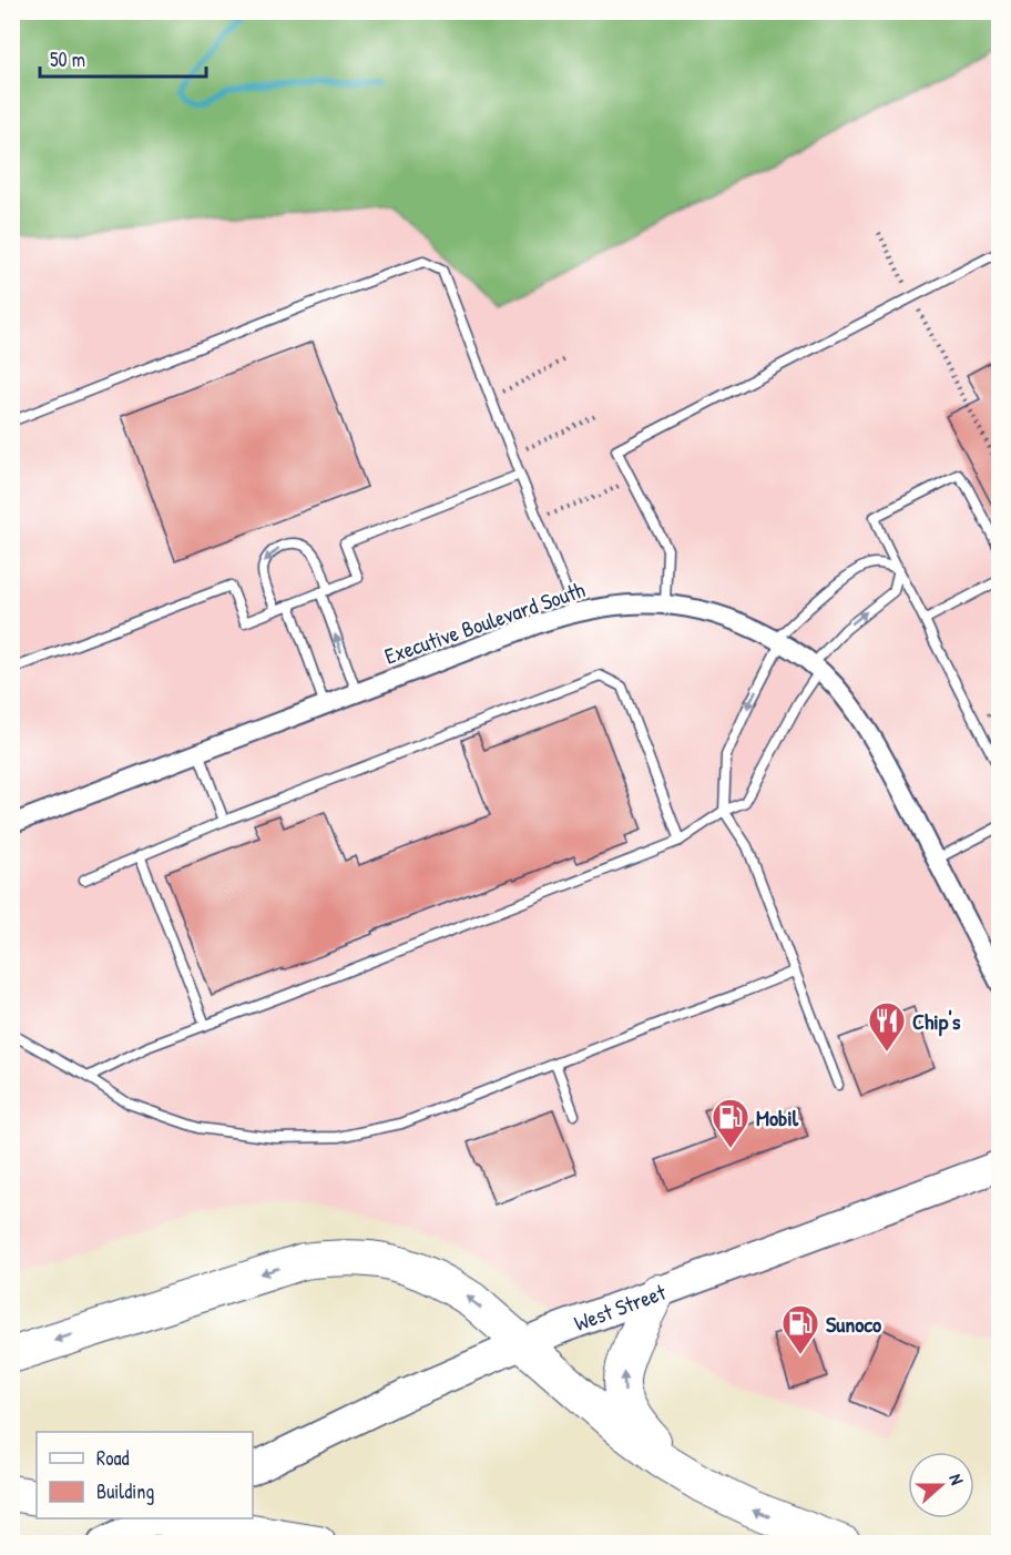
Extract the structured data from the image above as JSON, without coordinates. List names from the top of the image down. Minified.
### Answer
{"streets":{"main road":["West Street"],"street":["Executive Boulevard South"]},"places":{"restaurant":["Chip's"],"fuel station":["Mobil","Sunoco"]},"legend":["Road","Building"],"scale_bar":"50 m","north":"right"}
